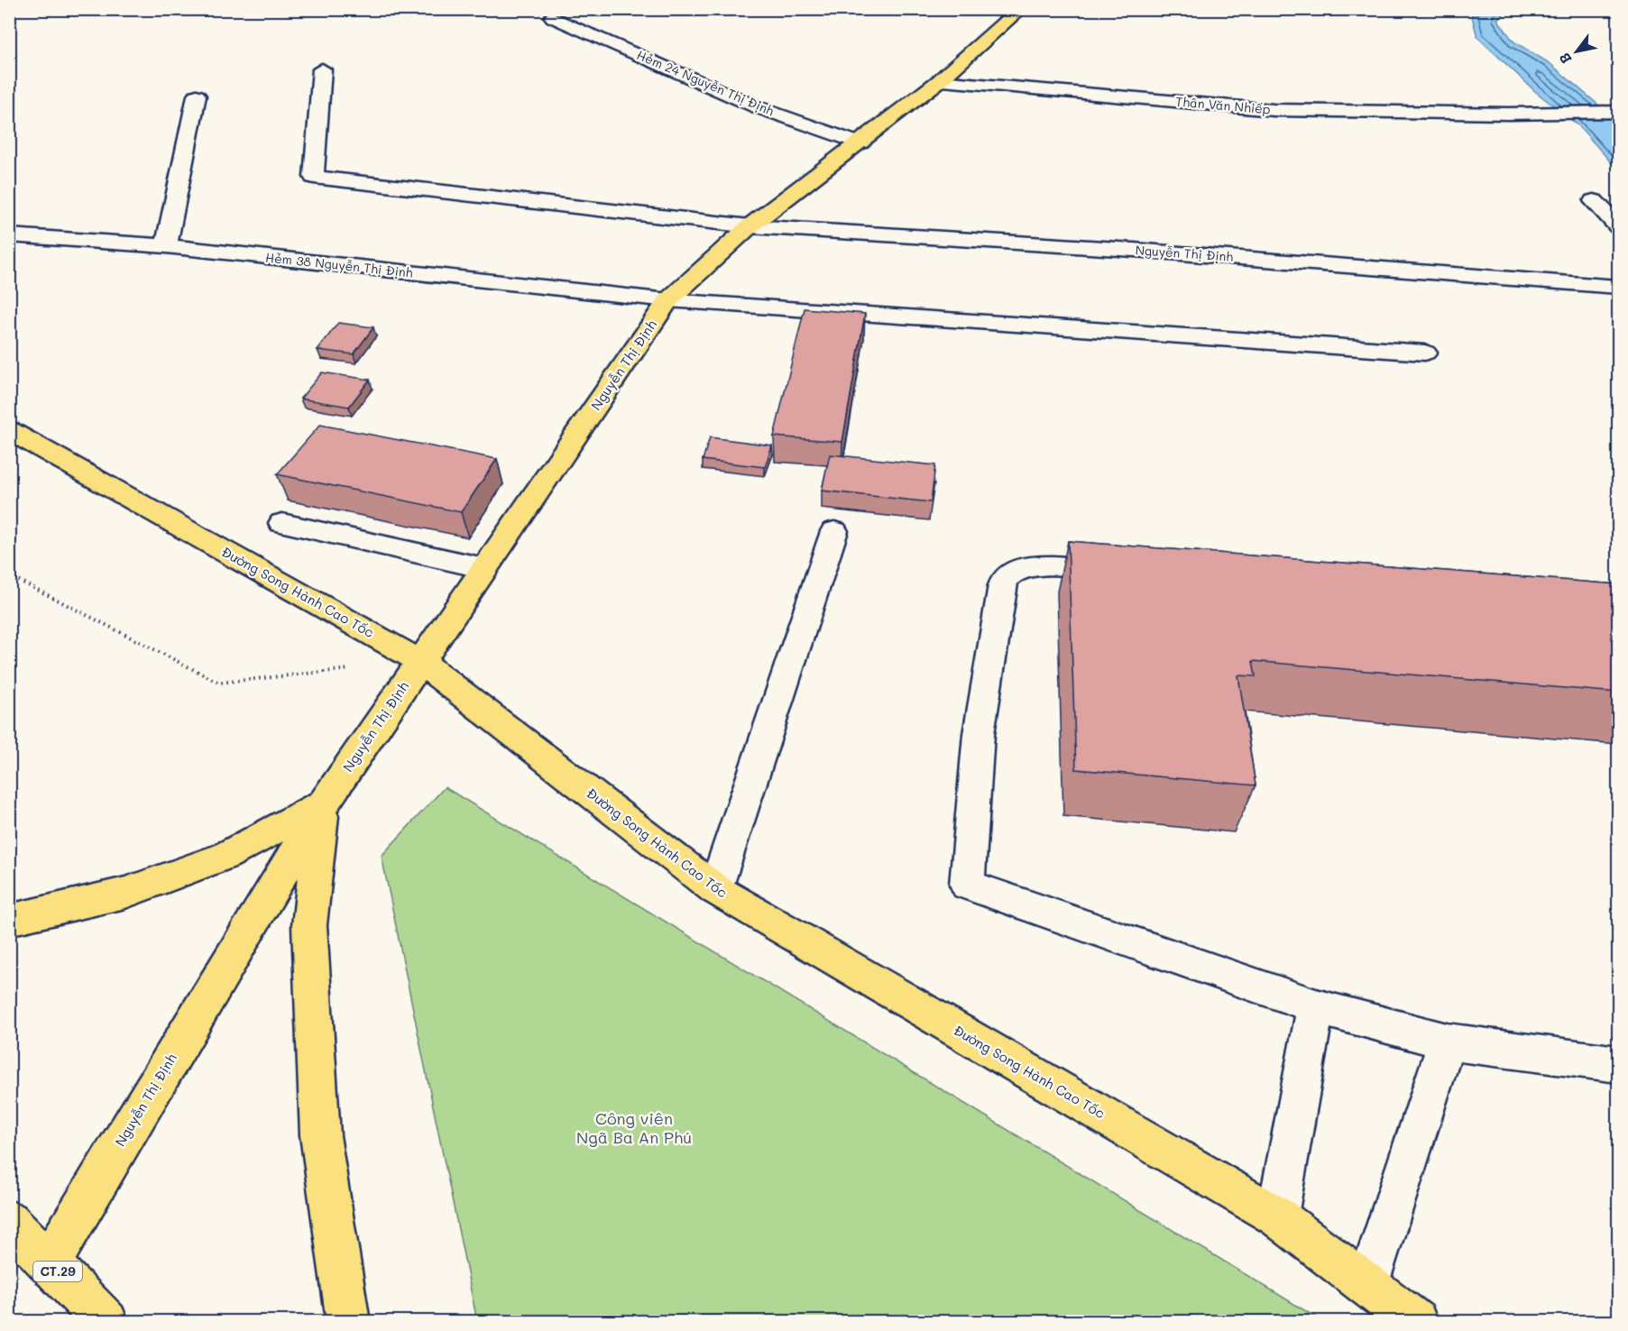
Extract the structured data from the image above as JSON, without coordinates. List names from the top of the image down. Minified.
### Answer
{"streets":{"main road":["Nguyễn Thị Định","Đường Song Hành Cao Tốc","CT.29"],"street":["Hẻm 24 Nguyễn Thị Định","Thân Văn Nhiếp","Hẻm 38 Nguyễn Thị Định"]},"crossings":[["Hẻm 24 Nguyễn Thị Định","Nguyễn Thị Định"],["Thân Văn Nhiếp","Nguyễn Thị Định"],["Nguyễn Thị Định","Hẻm 38 Nguyễn Thị Định"],["Nguyễn Thị Định","Đường Song Hành Cao Tốc"],["Nguyễn Thị Định","CT.29"]],"parks":["Công viên Ngã Ba An Phú"],"north":"bottom left"}
